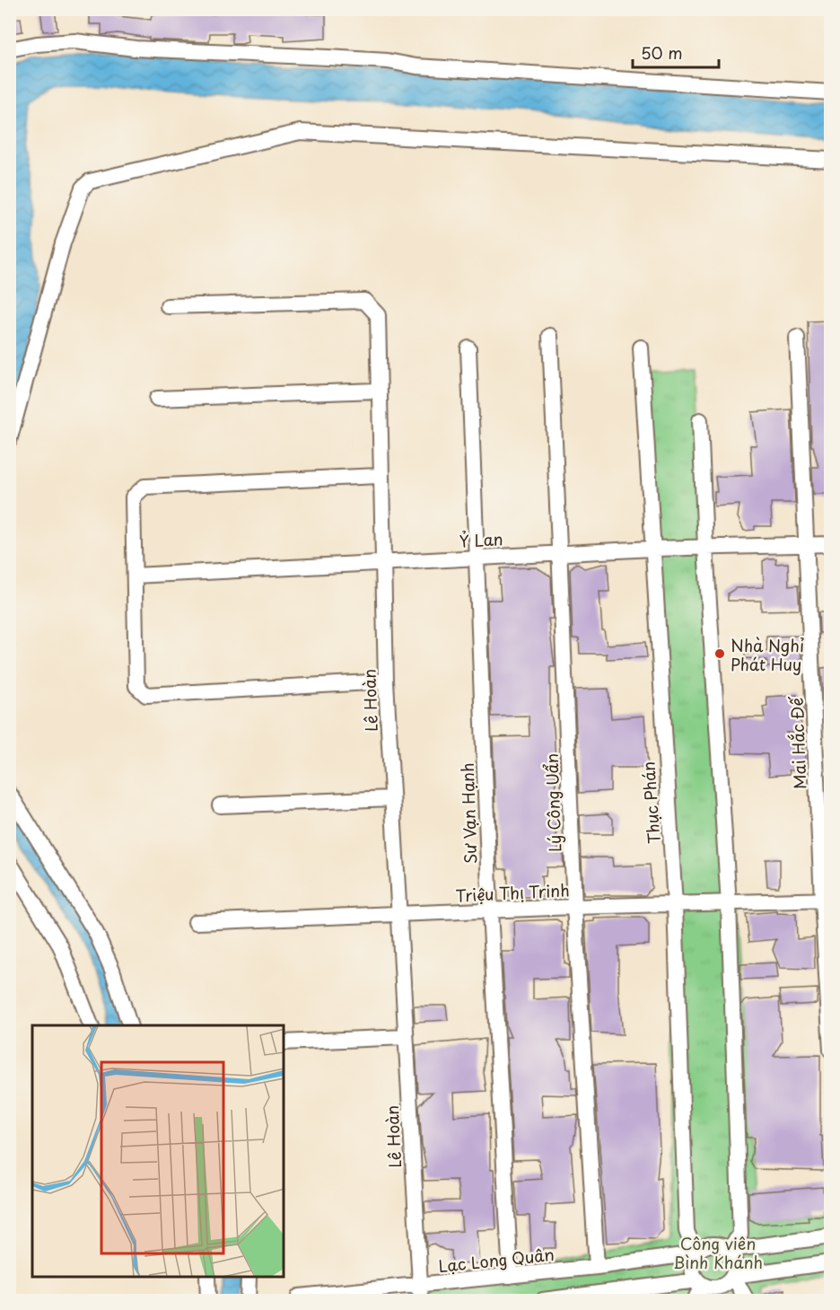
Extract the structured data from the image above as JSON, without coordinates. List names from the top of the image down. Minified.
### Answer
{"streets":{"street":["Ỷ Lan","Lê Hoàn","Mai Hắc Đế","Lý Công Uẩn","Thục Phán","Sư Vạn Hạnh","Triệu Thị Trinh","Lạc Long Quân"]},"crossings":[["Ỷ Lan","Lê Hoàn"],["Ỷ Lan","Mai Hắc Đế"],["Ỷ Lan","Lý Công Uẩn"],["Ỷ Lan","Thục Phán"],["Ỷ Lan","Sư Vạn Hạnh"],["Lê Hoàn","Triệu Thị Trinh"],["Lê Hoàn","Lạc Long Quân"],["Mai Hắc Đế","Triệu Thị Trinh"],["Lý Công Uẩn","Triệu Thị Trinh"],["Lý Công Uẩn","Lạc Long Quân"],["Thục Phán","Triệu Thị Trinh"],["Thục Phán","Lạc Long Quân"],["Sư Vạn Hạnh","Triệu Thị Trinh"],["Sư Vạn Hạnh","Lạc Long Quân"]],"parks":["Công viên Bình Khánh"],"places":["Nhà Nghỉ Phát Huy"],"scale_bar":"50 m"}
